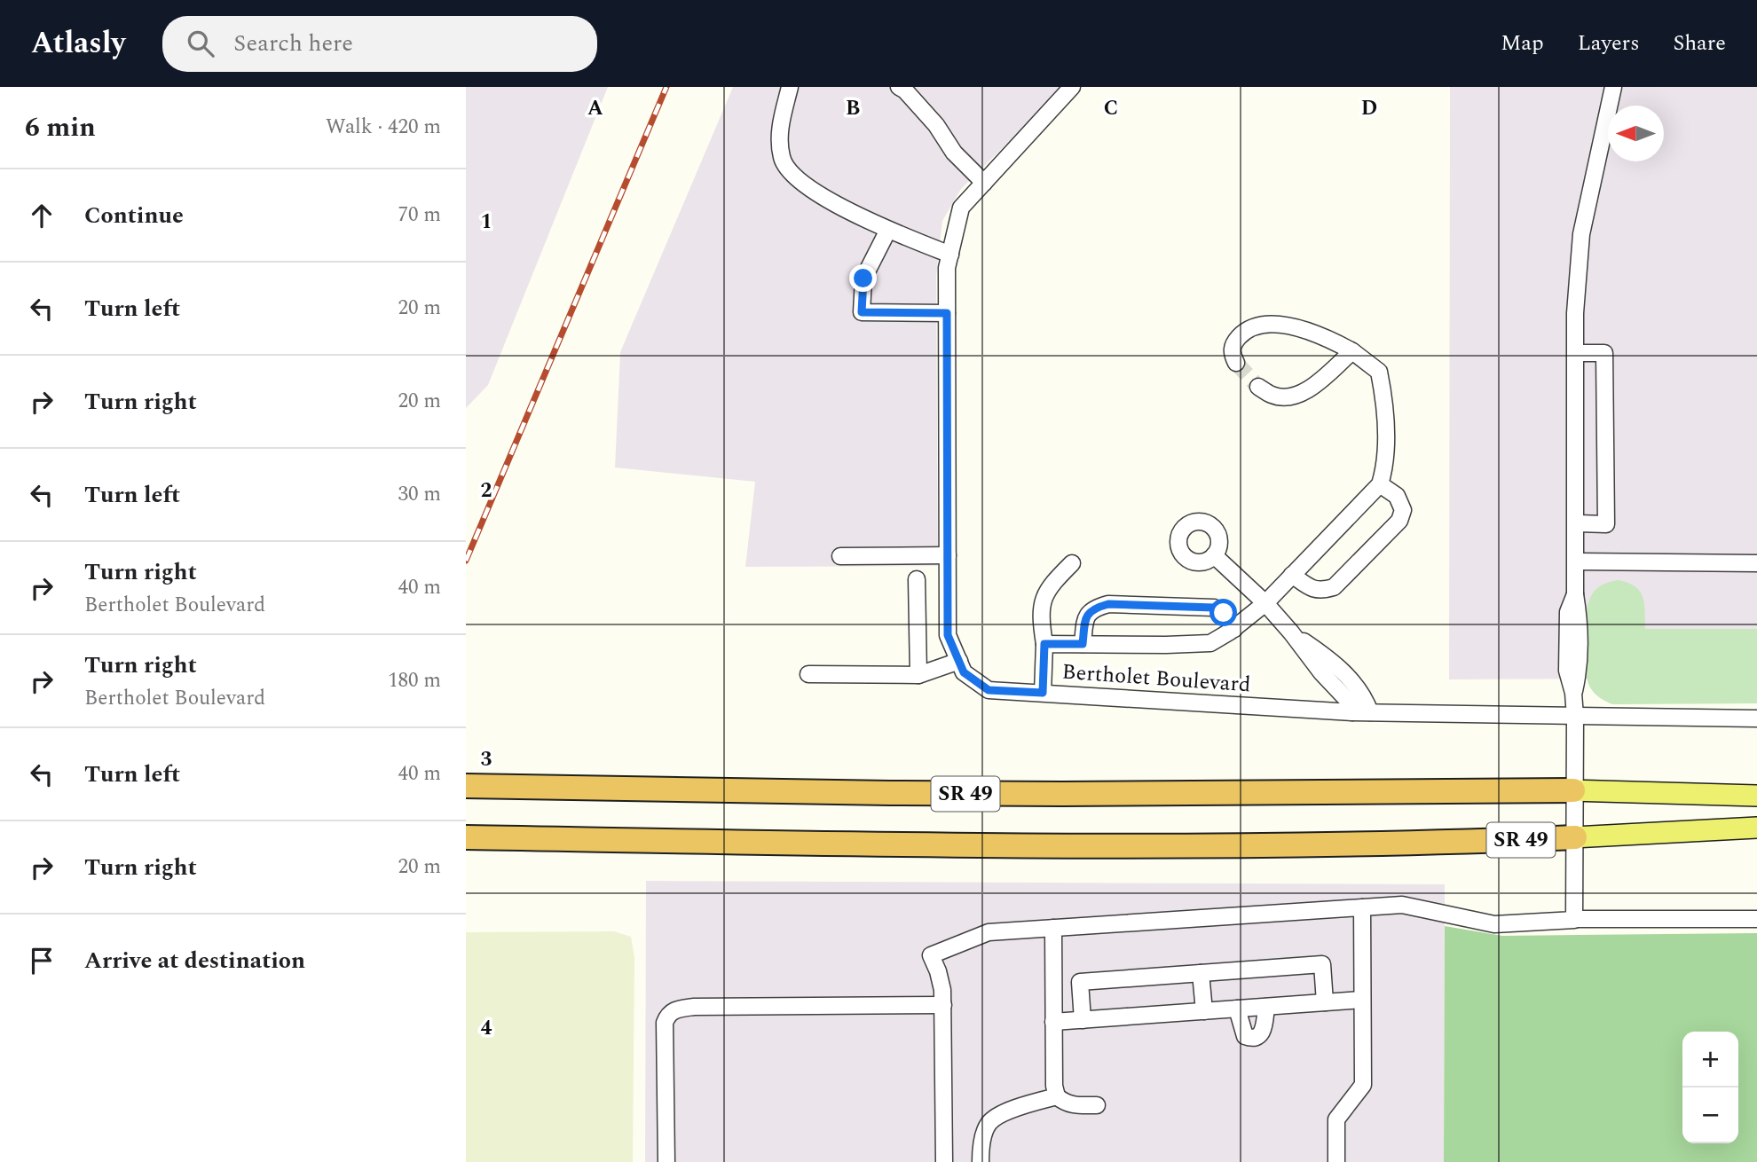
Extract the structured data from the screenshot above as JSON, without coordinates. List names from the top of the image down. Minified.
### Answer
{"streets":{"highway":["SR 49"],"street":["Bertholet Boulevard"]},"north":"left","page":{"header":"Atlasly","search":"Search here","nav":["Map","Layers","Share"],"heading":["6 min","Walk · 420 m"],"list":[["Continue","70 m"],["Turn left","20 m"],["Turn right","20 m"],["Turn left","30 m"],["Turn right","Bertholet Boulevard","40 m"],["Turn right","Bertholet Boulevard","180 m"],["Turn left","40 m"],["Turn right","20 m"],"Arrive at destination"],"map_buttons":["+","−"]},"grid":{"columns":["A","B","C","D"],"rows":["1","2","3","4"]}}
